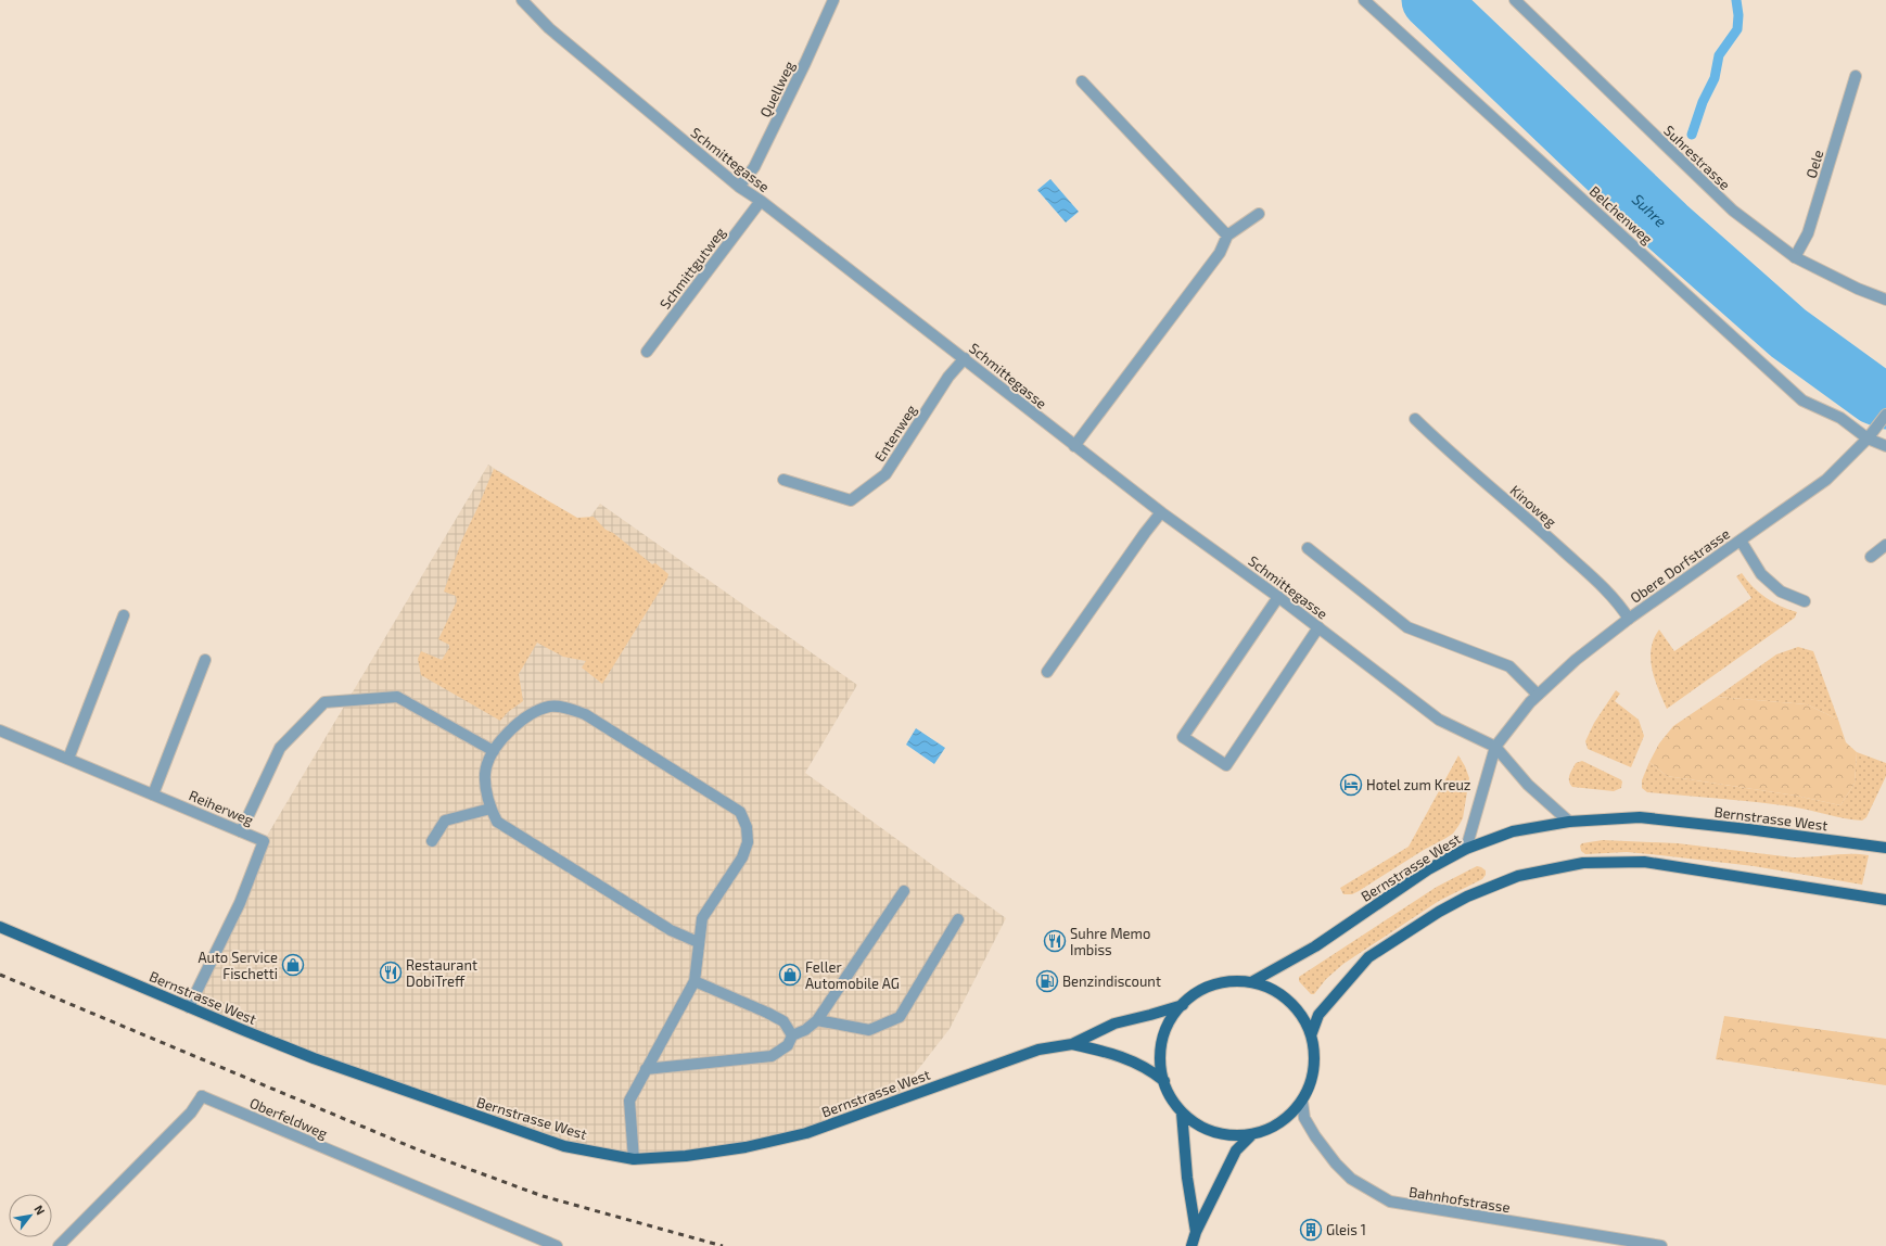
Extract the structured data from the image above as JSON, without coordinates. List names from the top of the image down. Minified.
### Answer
{"streets":{"main road":["Bernstrasse West"],"street":["Quellweg","Suhrestrasse","Schmittegasse","Oele","Belchenweg","Schmittgutweg","Entenweg","Kinoweg","Obere Dorfstrasse","Reiherweg","Oberfeldweg","Bahnhofstrasse"]},"crossings":[["Quellweg","Schmittegasse"],["Suhrestrasse","Oele"],["Schmittegasse","Schmittgutweg"],["Schmittegasse","Entenweg"],["Schmittegasse","Obere Dorfstrasse"],["Belchenweg","Obere Dorfstrasse"],["Kinoweg","Obere Dorfstrasse"],["Reiherweg","Bernstrasse West"],["Bernstrasse West","Bahnhofstrasse"]],"water":["Suhre"],"places":{"hotel":["Hotel zum Kreuz"],"restaurant":["Suhre Memo Imbiss","Restaurant DobiTreff"],"shop":["Auto Service Fischetti","Feller Automobile AG"],"fuel station":["Benzindiscount"],"building":["Gleis 1"]},"north":"top right"}
